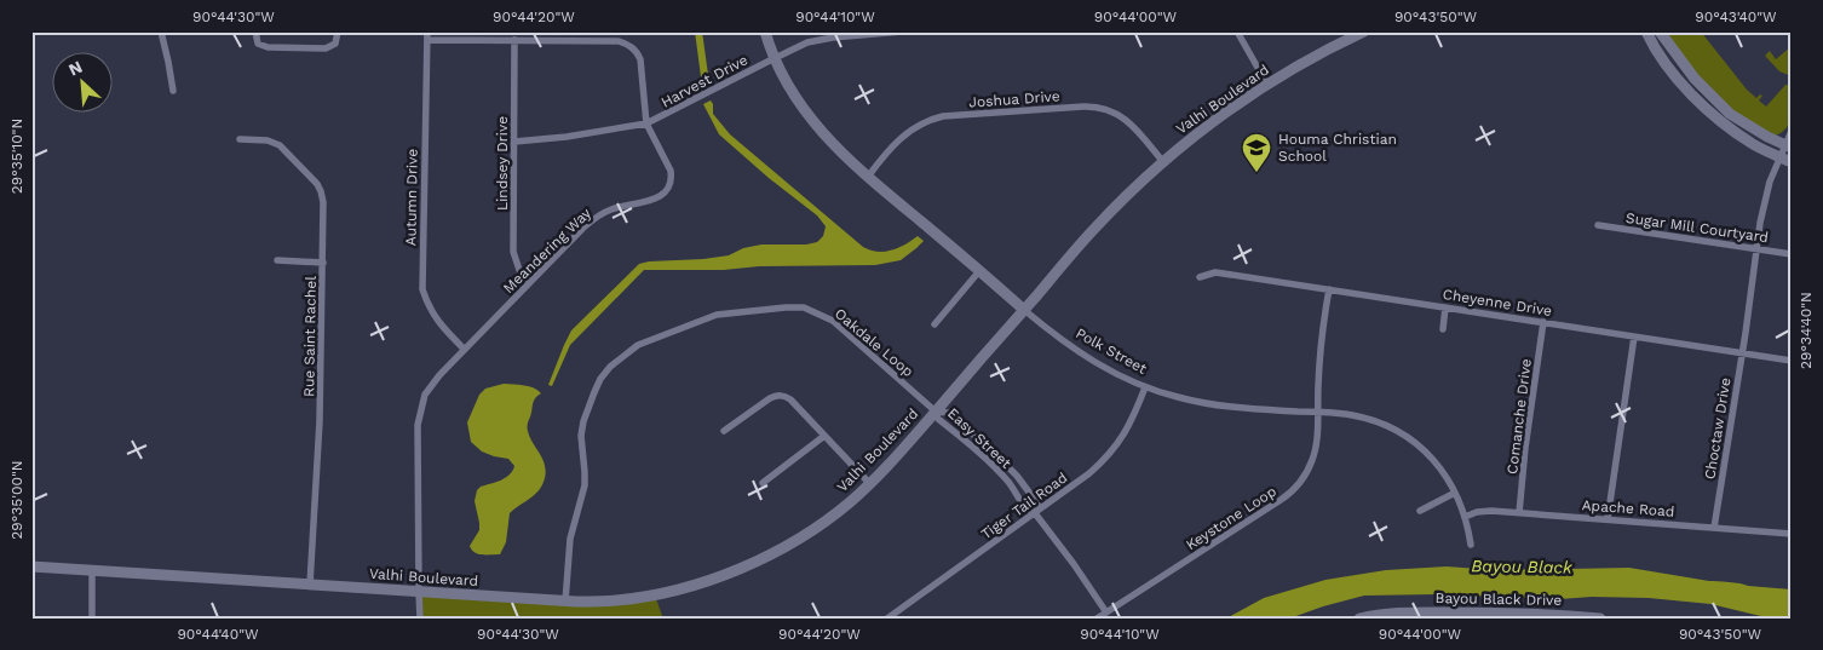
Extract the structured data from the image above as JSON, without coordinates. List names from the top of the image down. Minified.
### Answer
{"streets":{"street":["Harvest Drive","Joshua Drive","Valhi Boulevard","Lindsey Drive","Autumn Drive","Sugar Mill Courtyard","Meandering Way","Cheyenne Drive","Rue Saint Rachel","Oakdale Loop","Polk Street","Comanche Drive","Choctaw Drive","Easy Street","Tiger Tail Road","Apache Road","Keystone Loop","Bayou Black Drive"]},"crossings":[["Harvest Drive","Lindsey Drive"],["Harvest Drive","Meandering Way"],["Harvest Drive","Polk Street"],["Joshua Drive","Valhi Boulevard"],["Joshua Drive","Polk Street"],["Valhi Boulevard","Meandering Way"],["Valhi Boulevard","Rue Saint Rachel"],["Valhi Boulevard","Oakdale Loop"],["Valhi Boulevard","Polk Street"],["Valhi Boulevard","Easy Street"],["Lindsey Drive","Meandering Way"],["Autumn Drive","Meandering Way"],["Sugar Mill Courtyard","Choctaw Drive"],["Cheyenne Drive","Comanche Drive"],["Cheyenne Drive","Choctaw Drive"],["Cheyenne Drive","Keystone Loop"],["Oakdale Loop","Easy Street"],["Polk Street","Tiger Tail Road"],["Polk Street","Apache Road"],["Polk Street","Keystone Loop"],["Comanche Drive","Apache Road"],["Choctaw Drive","Apache Road"],["Easy Street","Tiger Tail Road"],["Easy Street","Keystone Loop"]],"water":["Bayou Black"],"places":{"school or university":["Houma Christian School"]},"north":"top left","coordinates":["90°44'30\"W","90°44'20\"W","90°44'10\"W","90°44'00\"W","90°43'50\"W","90°43'40\"W","29°35'10\"N","29°34'40\"N","29°35'00\"N","90°44'40\"W"]}
